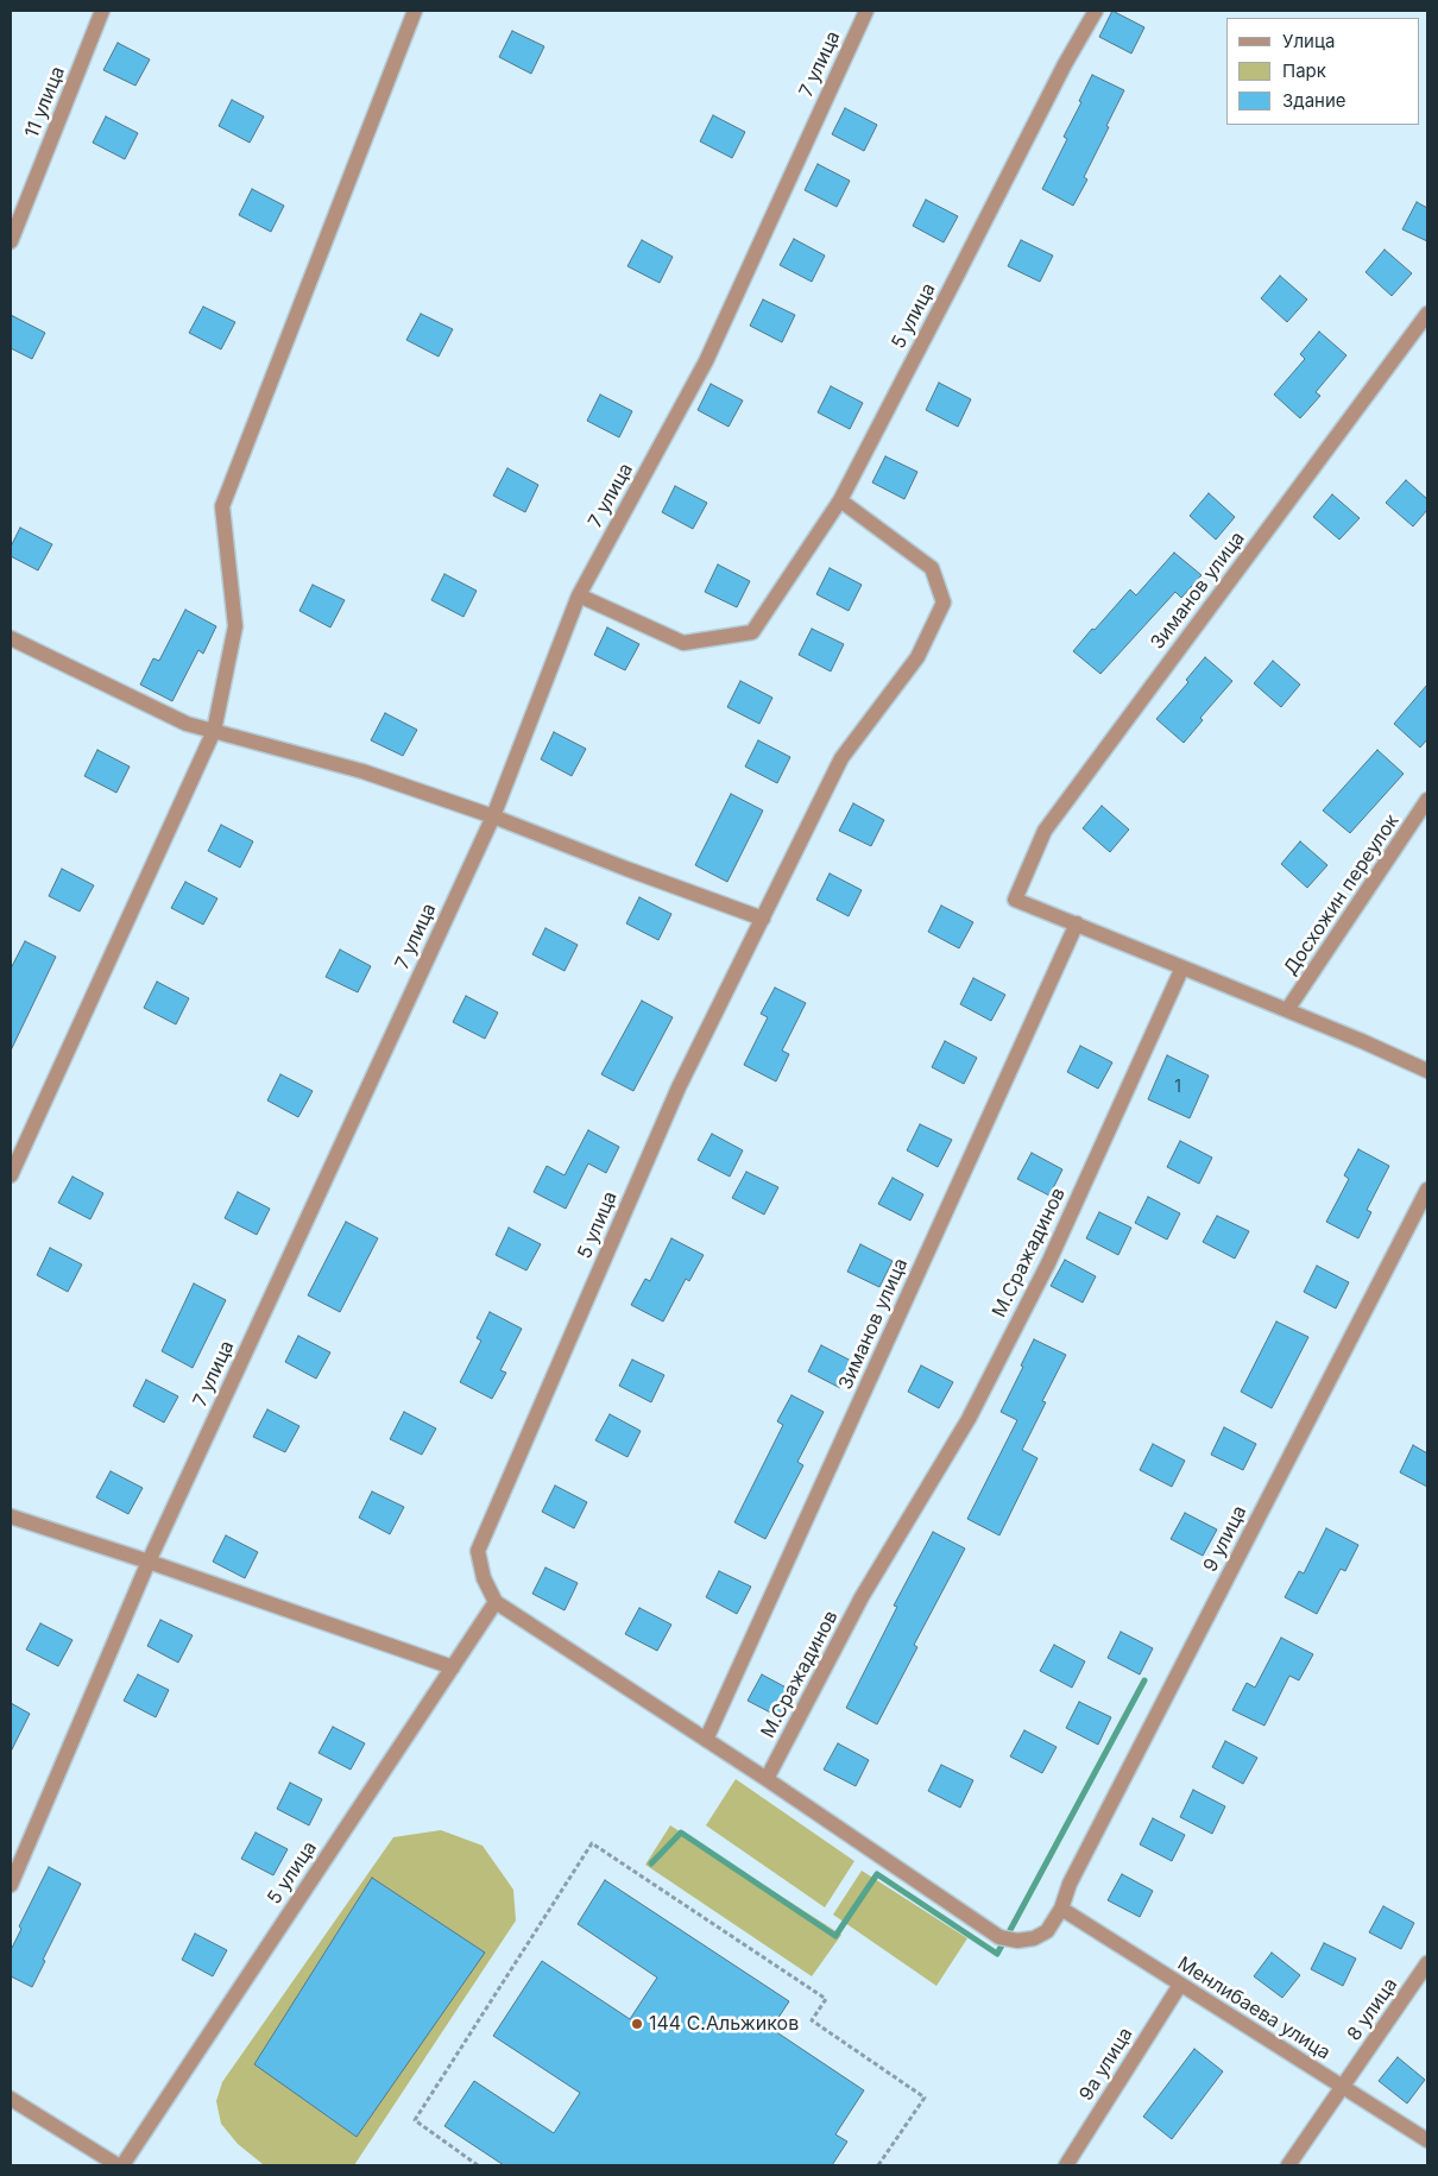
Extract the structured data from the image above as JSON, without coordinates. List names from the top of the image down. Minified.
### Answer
{"streets":{"street":["7 улица","11 улица","5 улица","Зиманов улица","Досхожин переулок","М.Сражадинов","9 улица","Менлибаева улица","8 улица","9а улица"]},"crossings":[["7 улица","5 улица"],["5 улица","9 улица"],["Зиманов улица","9 улица"],["М.Сражадинов","9 улица"],["9 улица","Менлибаева улица"],["Менлибаева улица","8 улица"],["Менлибаева улица","9а улица"]],"places":["144 С.Альжиков"],"house_numbers":["1"],"legend":["Улица","Парк","Здание"]}
